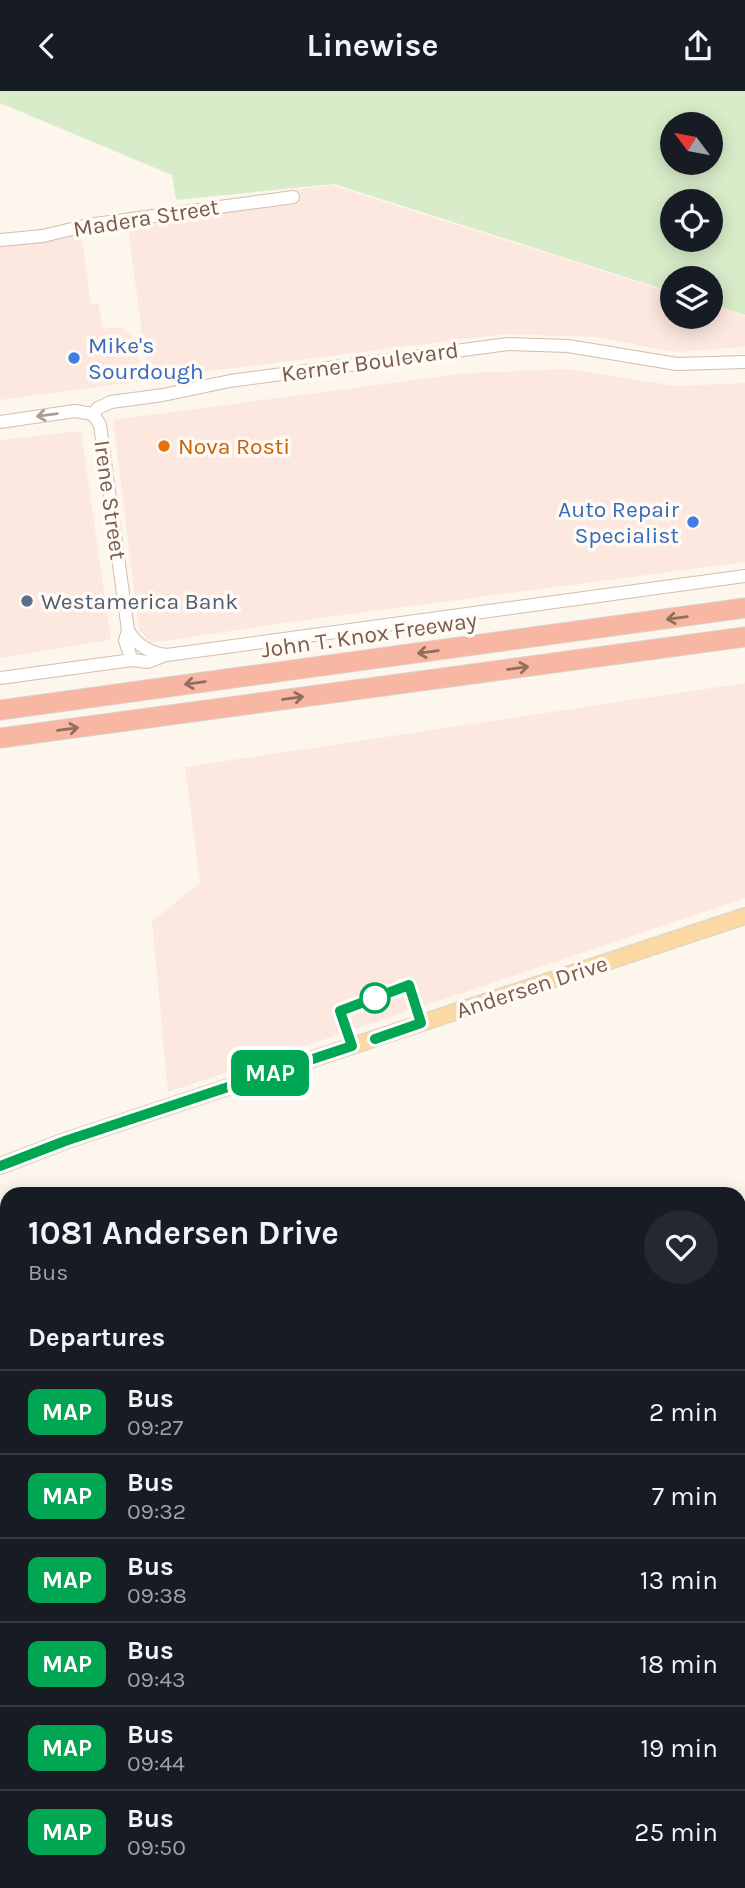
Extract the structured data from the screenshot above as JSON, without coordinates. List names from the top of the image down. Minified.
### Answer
{"streets":{"highway":["John T. Knox Freeway"],"main road":["Andersen Drive"],"street":["Madera Street","Kerner Boulevard","Irene Street"]},"crossings":[["Kerner Boulevard","Irene Street"]],"places":["Mike's Sourdough","Nova Rosti","Auto Repair Specialist","Westamerica Bank"],"lines":["bus line MAP"],"north":"top left","page":{"header":"Linewise","on_map":"MAP","heading":[["1081 Andersen Drive","Bus"],"Departures"],"list":[{"mark":"MAP","name":"Bus","note":"09:27","value":"2 min"},{"mark":"MAP","name":"Bus","note":"09:32","value":"7 min"},{"mark":"MAP","name":"Bus","note":"09:38","value":"13 min"},{"mark":"MAP","name":"Bus","note":"09:43","value":"18 min"},{"mark":"MAP","name":"Bus","note":"09:44","value":"19 min"},{"mark":"MAP","name":"Bus","note":"09:50","value":"25 min"}]}}
